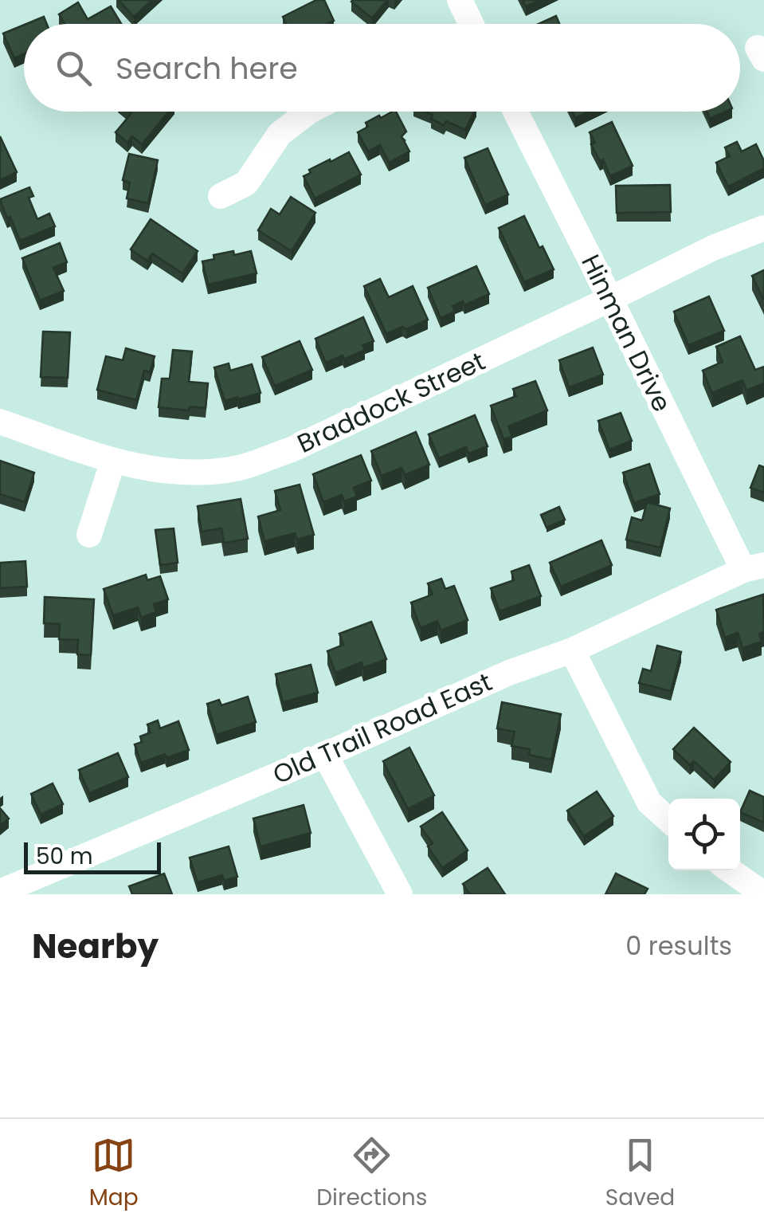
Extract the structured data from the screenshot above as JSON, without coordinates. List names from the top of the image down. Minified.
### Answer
{"streets":{"street":["Hinman Drive","Braddock Street","Old Trail Road East"]},"crossings":[["Hinman Drive","Braddock Street"],["Hinman Drive","Old Trail Road East"]],"scale_bar":"50 m","page":{"search":"Search here","scale":"50 m","heading":["Nearby","0 results"],"nav":["Map","Directions","Saved"]}}
